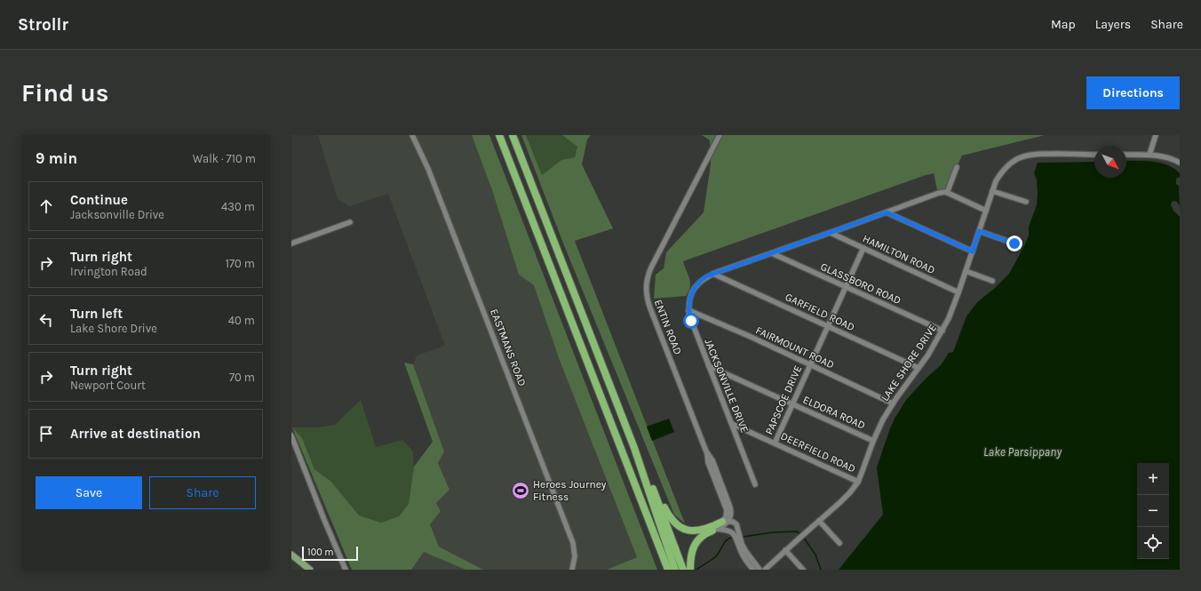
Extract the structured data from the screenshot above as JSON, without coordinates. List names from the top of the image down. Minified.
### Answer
{"streets":{"street":["HAMILTON ROAD","GLASSBORO ROAD","GARFIELD ROAD","ENTIN ROAD","EASTMANS ROAD","FAIRMOUNT ROAD","LAKE SHORE DRIVE","JACKSONVILLE DRIVE","PAPSCOE DRIVE","ELDORA ROAD","DEERFIELD ROAD"]},"crossings":[["HAMILTON ROAD","LAKE SHORE DRIVE"],["HAMILTON ROAD","JACKSONVILLE DRIVE"],["HAMILTON ROAD","PAPSCOE DRIVE"],["GLASSBORO ROAD","LAKE SHORE DRIVE"],["GLASSBORO ROAD","JACKSONVILLE DRIVE"],["GLASSBORO ROAD","PAPSCOE DRIVE"],["GARFIELD ROAD","LAKE SHORE DRIVE"],["GARFIELD ROAD","JACKSONVILLE DRIVE"],["GARFIELD ROAD","PAPSCOE DRIVE"],["FAIRMOUNT ROAD","LAKE SHORE DRIVE"],["FAIRMOUNT ROAD","JACKSONVILLE DRIVE"],["FAIRMOUNT ROAD","PAPSCOE DRIVE"],["LAKE SHORE DRIVE","ELDORA ROAD"],["LAKE SHORE DRIVE","DEERFIELD ROAD"],["JACKSONVILLE DRIVE","ELDORA ROAD"],["JACKSONVILLE DRIVE","DEERFIELD ROAD"],["PAPSCOE DRIVE","ELDORA ROAD"],["PAPSCOE DRIVE","DEERFIELD ROAD"]],"water":["Lake Parsippany"],"places":{"sports":["Heroes Journey Fitness"]},"scale_bar":"100 m","north":"bottom right","page":{"header":"Strollr","nav":["Map","Layers","Share"],"buttons":["Directions",["Save","Share"]],"title":"Find us","heading":["9 min","Walk · 710 m"],"list":[["Continue","Jacksonville Drive","430 m"],["Turn right","Irvington Road","170 m"],["Turn left","Lake Shore Drive","40 m"],["Turn right","Newport Court","70 m"],"Arrive at destination"],"map_buttons":["+","−"],"scale":"100 m"}}
